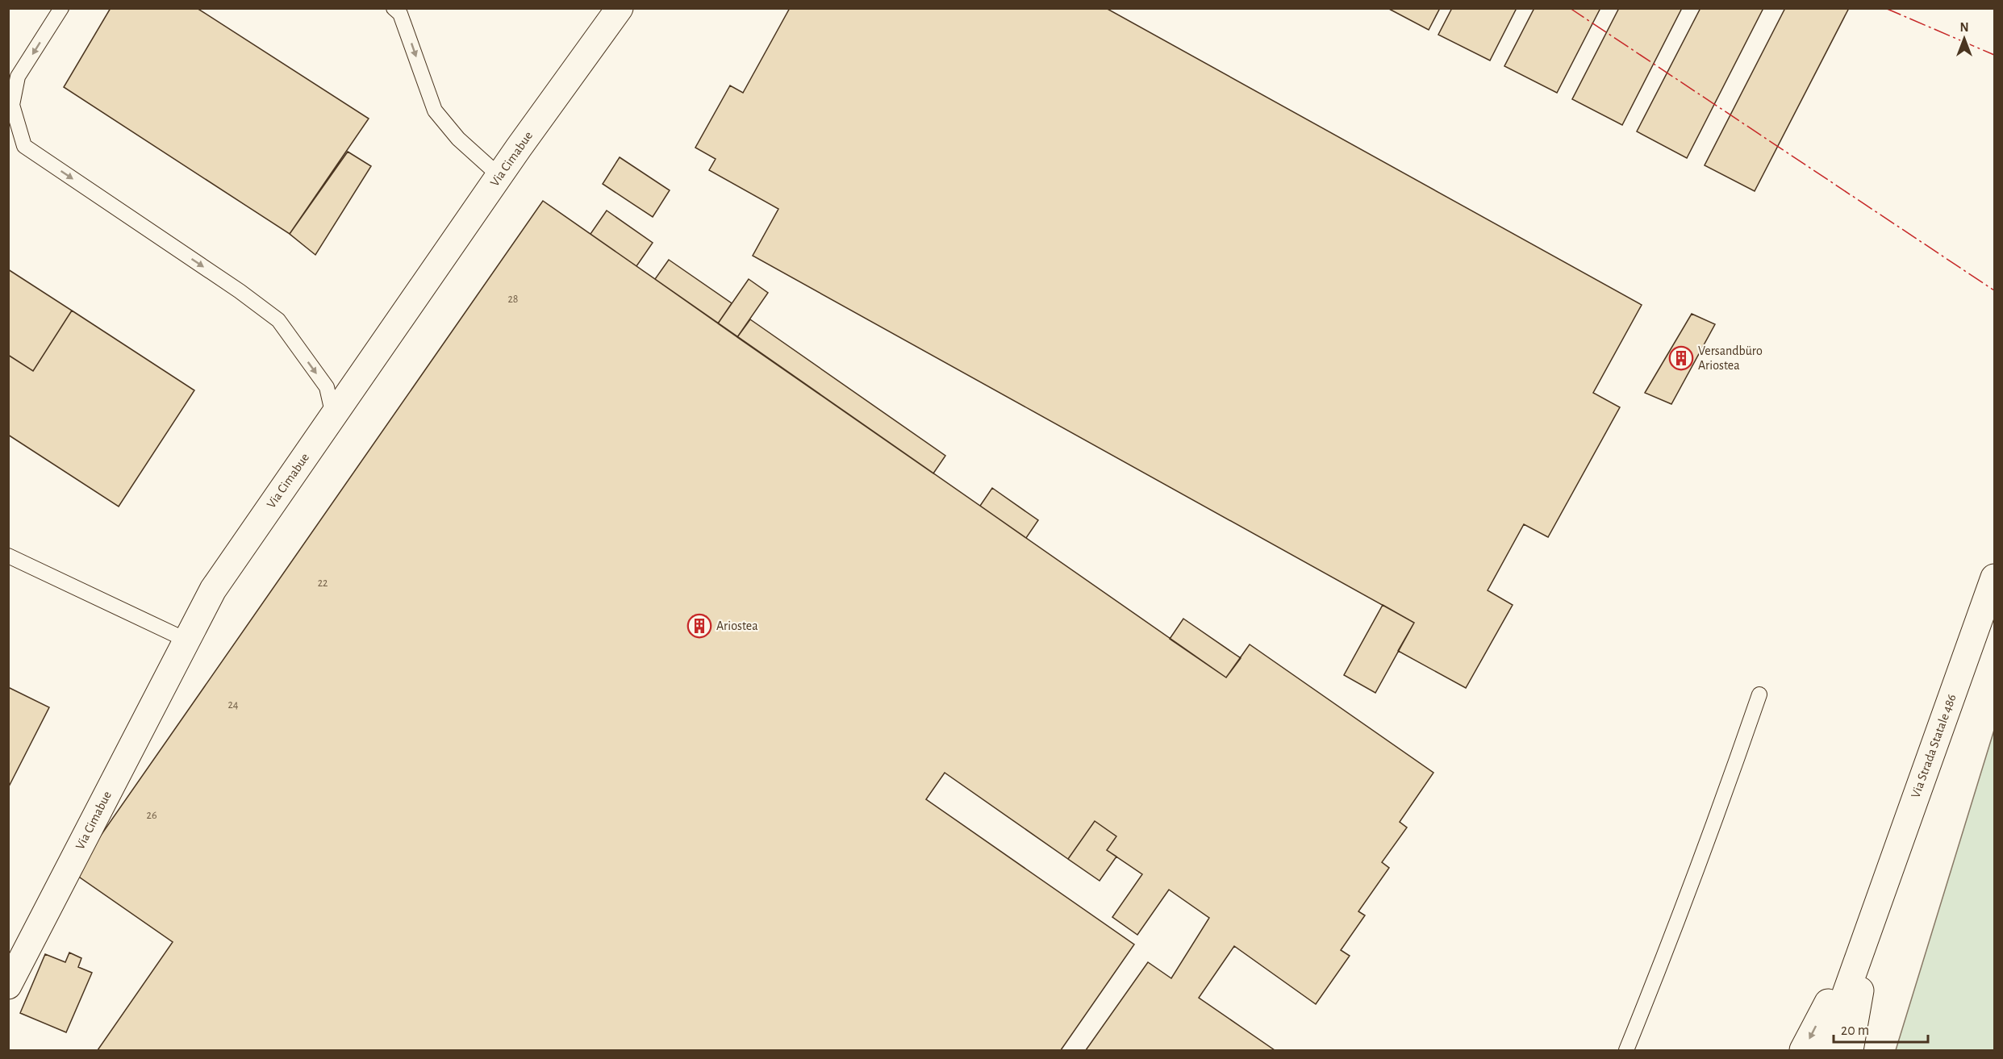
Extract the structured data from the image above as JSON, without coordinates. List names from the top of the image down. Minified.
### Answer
{"streets":{"street":["Via Cimabue","Via Strada Statale 486"]},"places":{"building":["Versandbüro Ariostea","Ariostea"]},"house_numbers":["28","22","24","26"],"scale_bar":"20 m","north":"top"}
